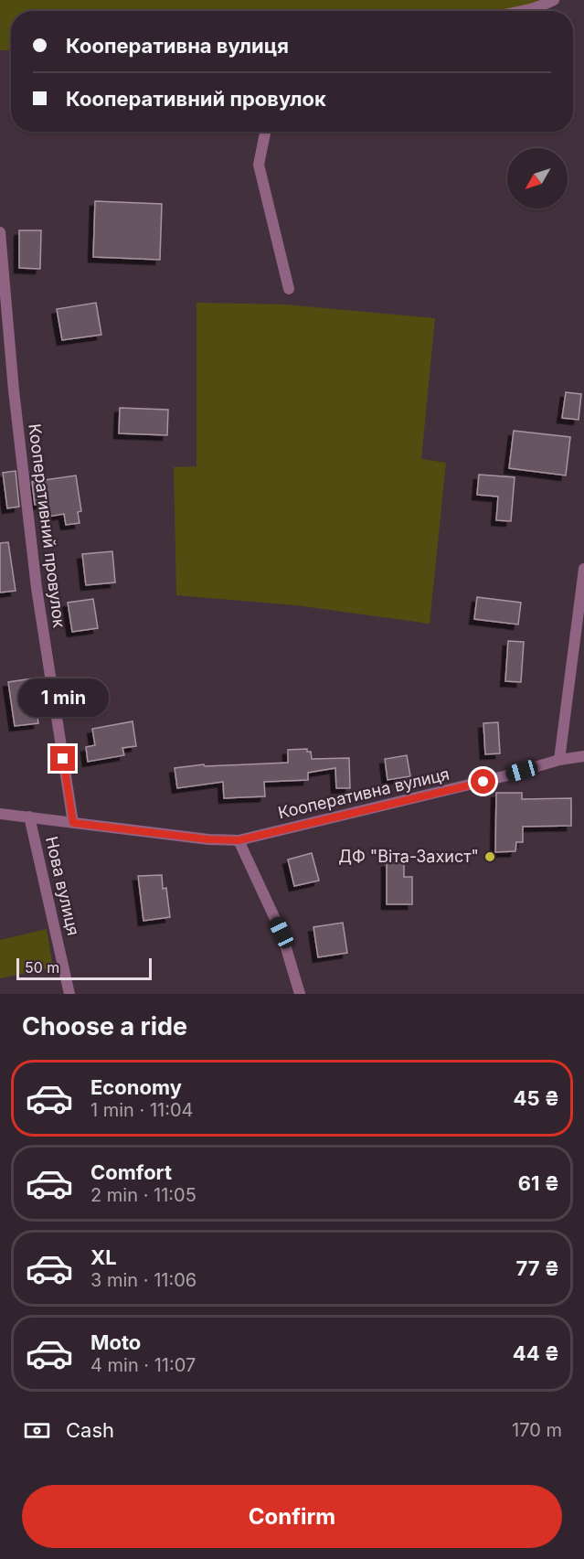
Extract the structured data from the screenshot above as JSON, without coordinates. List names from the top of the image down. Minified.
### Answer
{"streets":{"street":["Кооперативний провулок","Кооперативна вулиця","Нова вулиця"]},"crossings":[["Кооперативний провулок","Кооперативна вулиця"],["Кооперативна вулиця","Нова вулиця"]],"places":["ДФ \"Віта-Захист\""],"scale_bar":"50 m","north":"bottom left","page":{"banner":["Кооперативна вулиця","Кооперативний провулок"],"bubble":"1 min","scale":"50 m","heading":"Choose a ride","list":[{"name":"Economy","note":"1 min · 11:04","value":"45 ₴"},{"name":"Comfort","note":"2 min · 11:05","value":"61 ₴"},{"name":"XL","note":"3 min · 11:06","value":"77 ₴"},{"name":"Moto","note":"4 min · 11:07","value":"44 ₴"}],"pay":["Cash","170 m"],"buttons":"Confirm"}}
